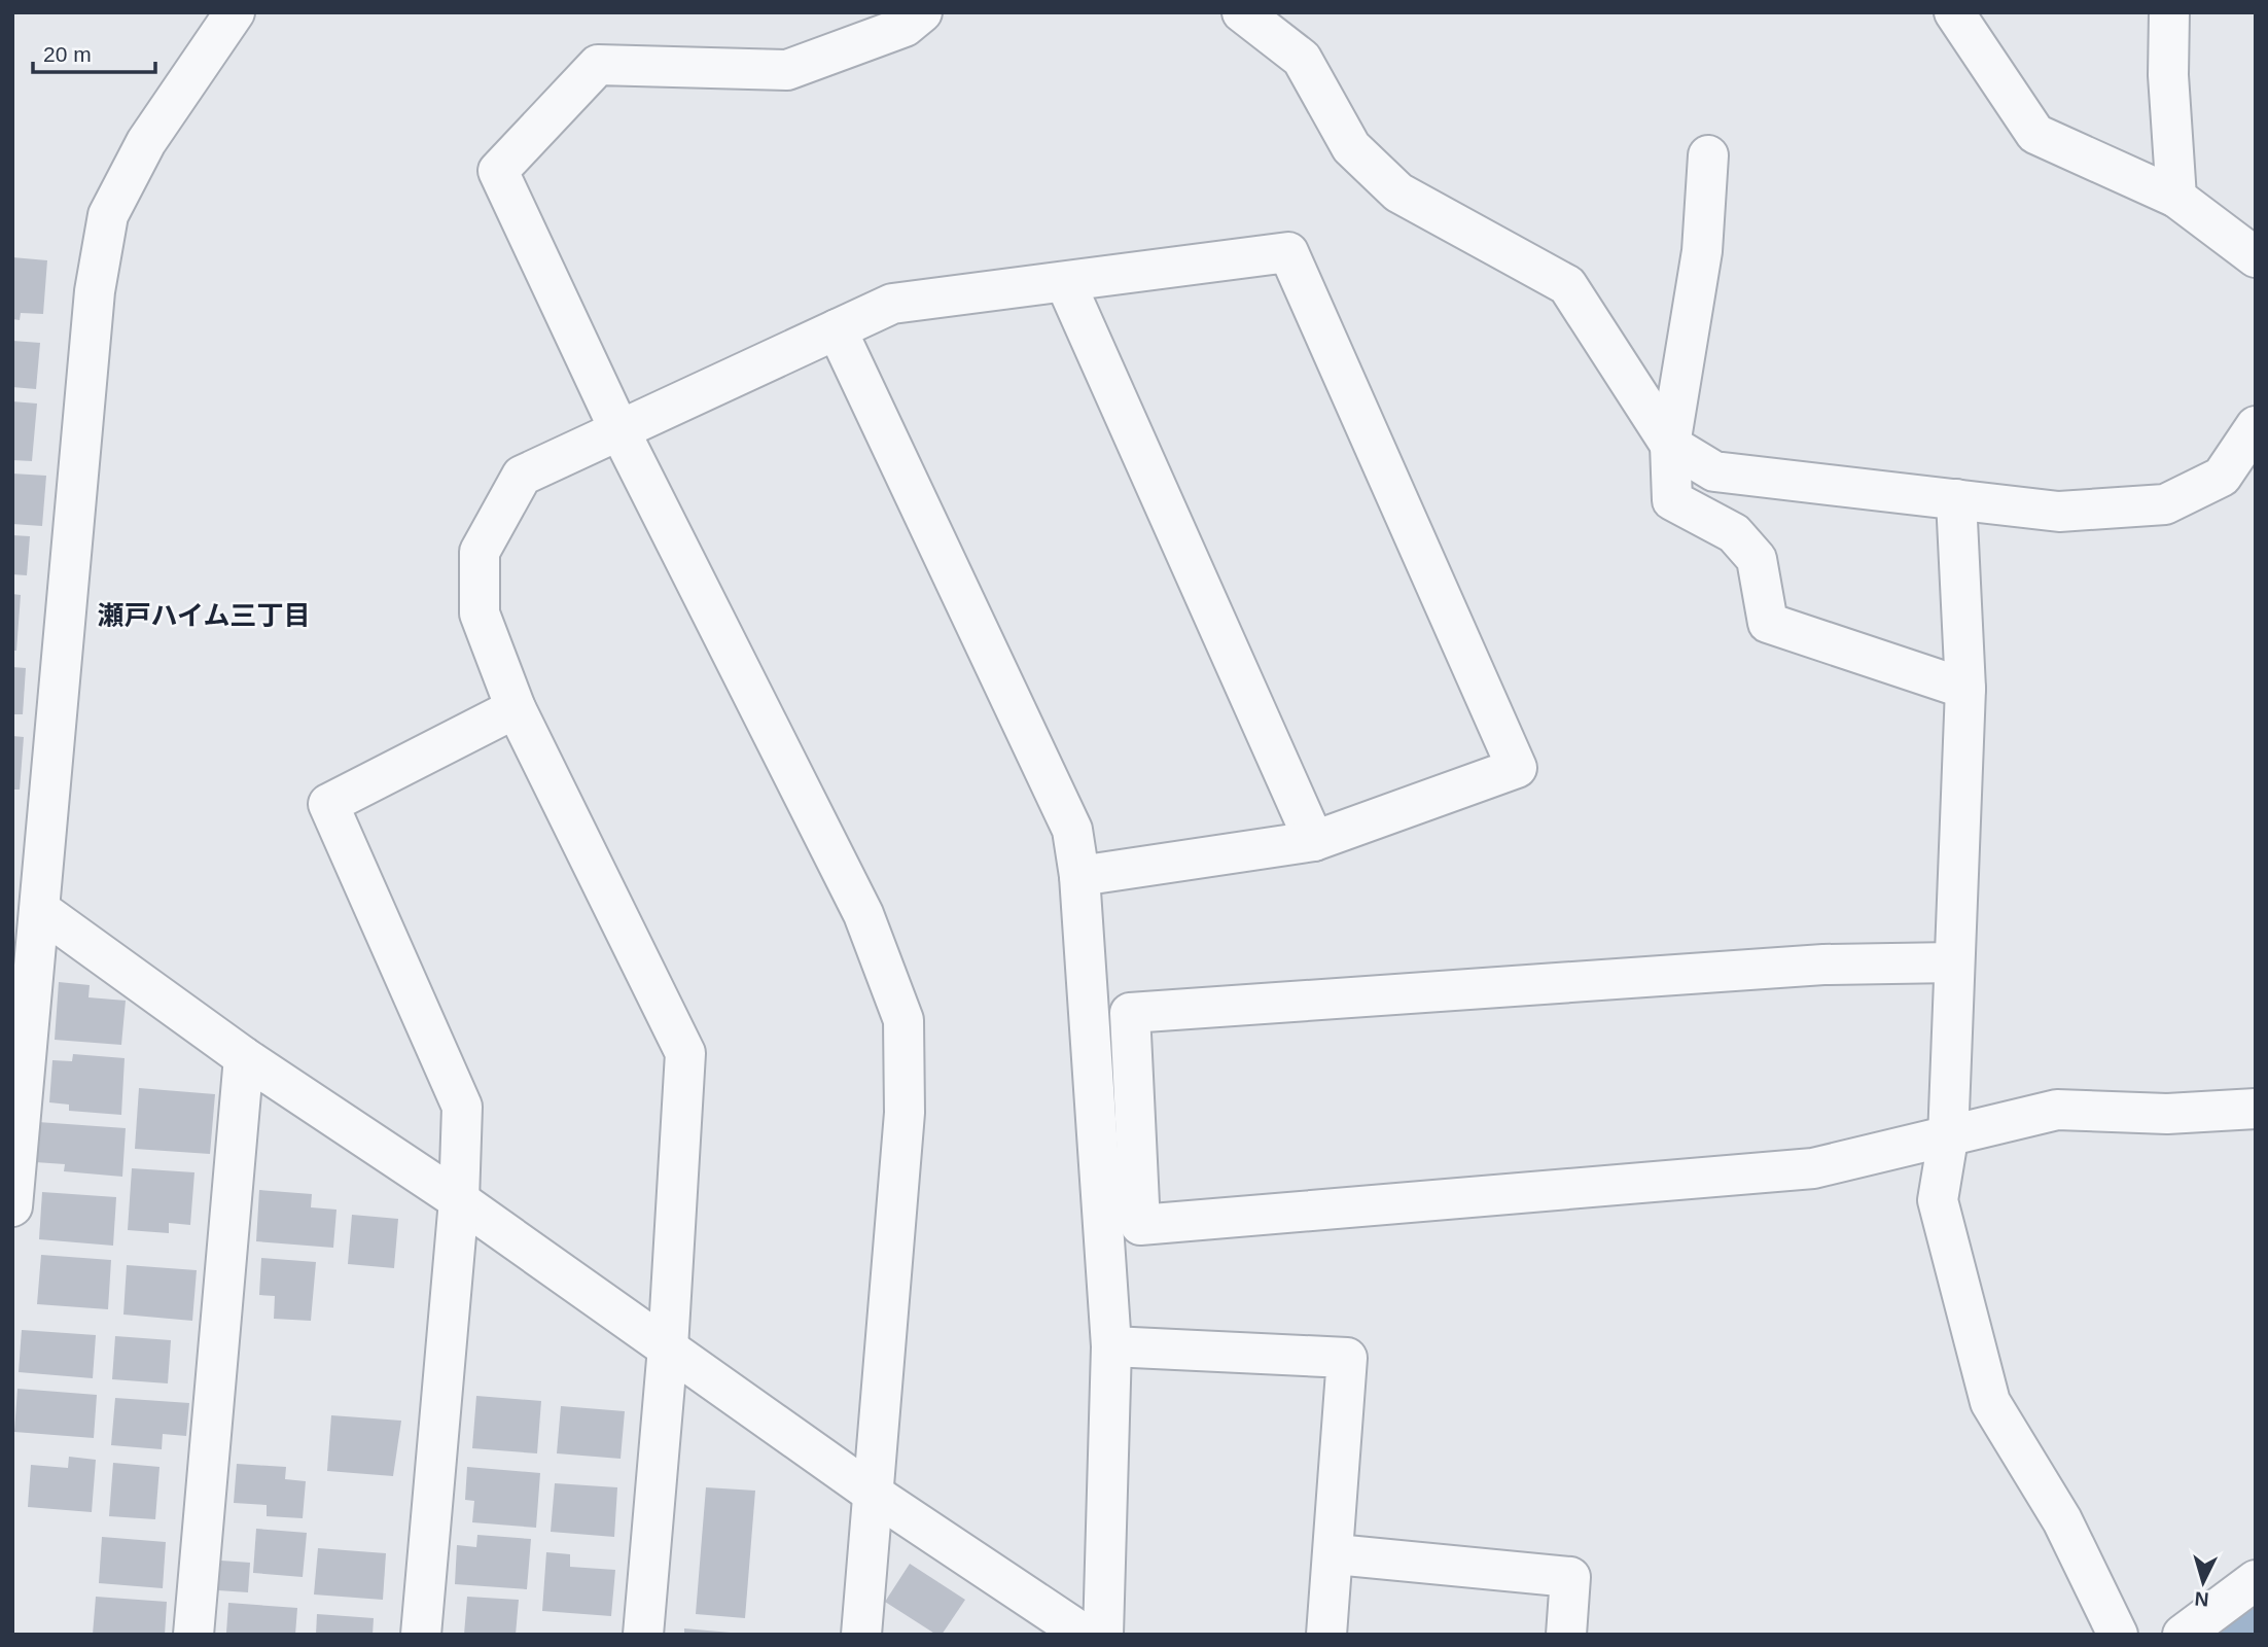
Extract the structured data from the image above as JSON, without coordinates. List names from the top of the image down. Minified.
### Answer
{"districts":["瀬戸ハイム三丁目"],"scale_bar":"20 m","north":"bottom"}
